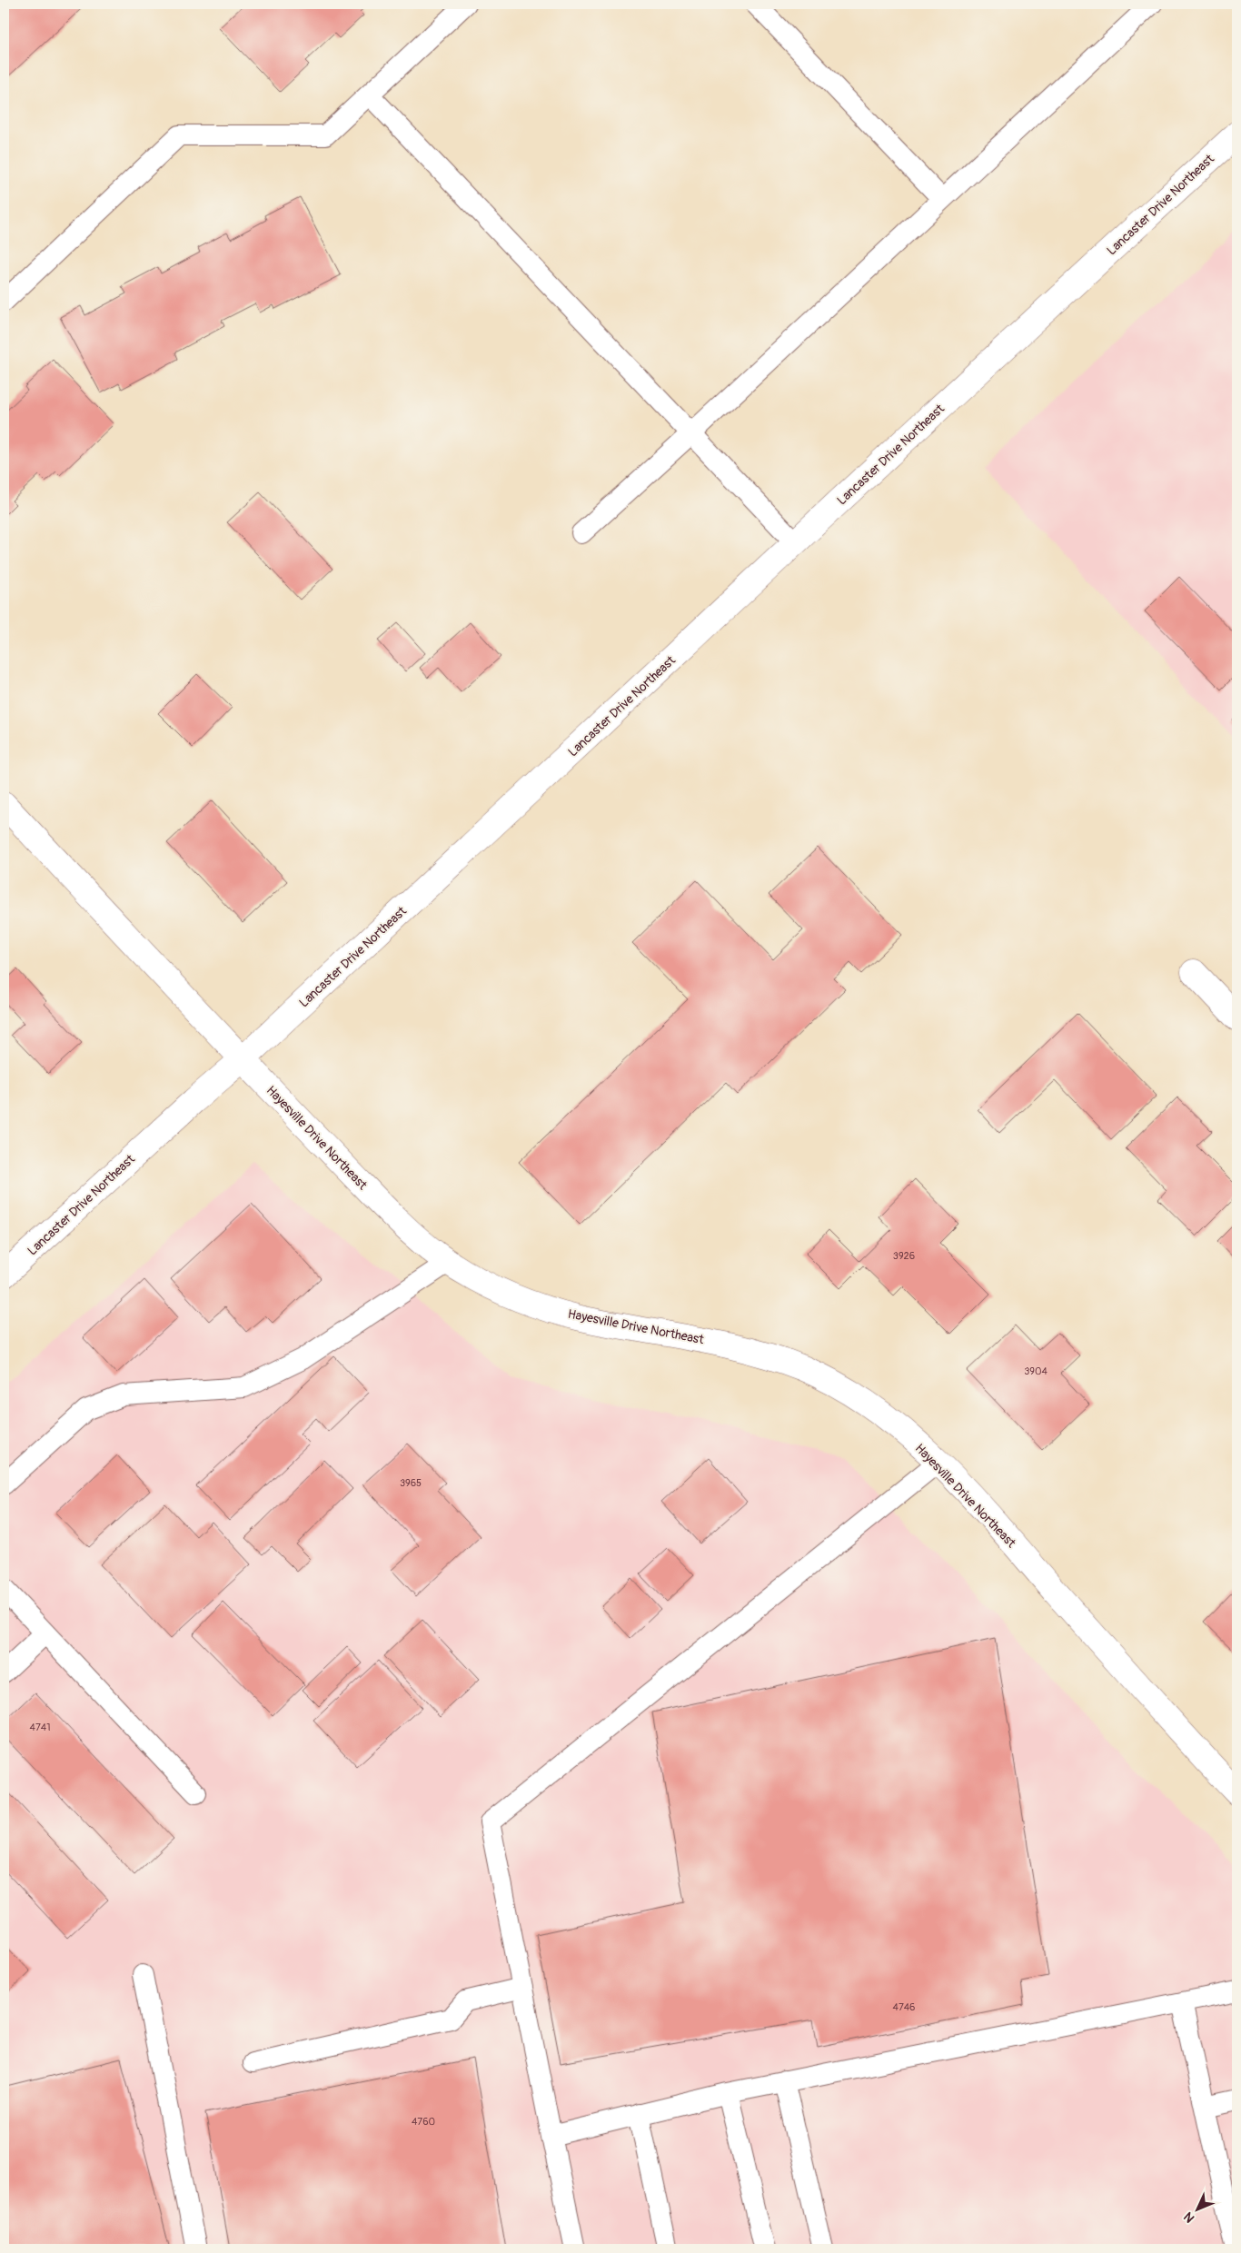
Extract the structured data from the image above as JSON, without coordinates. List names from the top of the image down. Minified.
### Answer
{"streets":{"street":["Lancaster Drive Northeast","Hayesville Drive Northeast"]},"crossings":[["Lancaster Drive Northeast","Hayesville Drive Northeast"]],"house_numbers":["3926","3904","3965","4741","4746","4760"],"north":"bottom left"}
